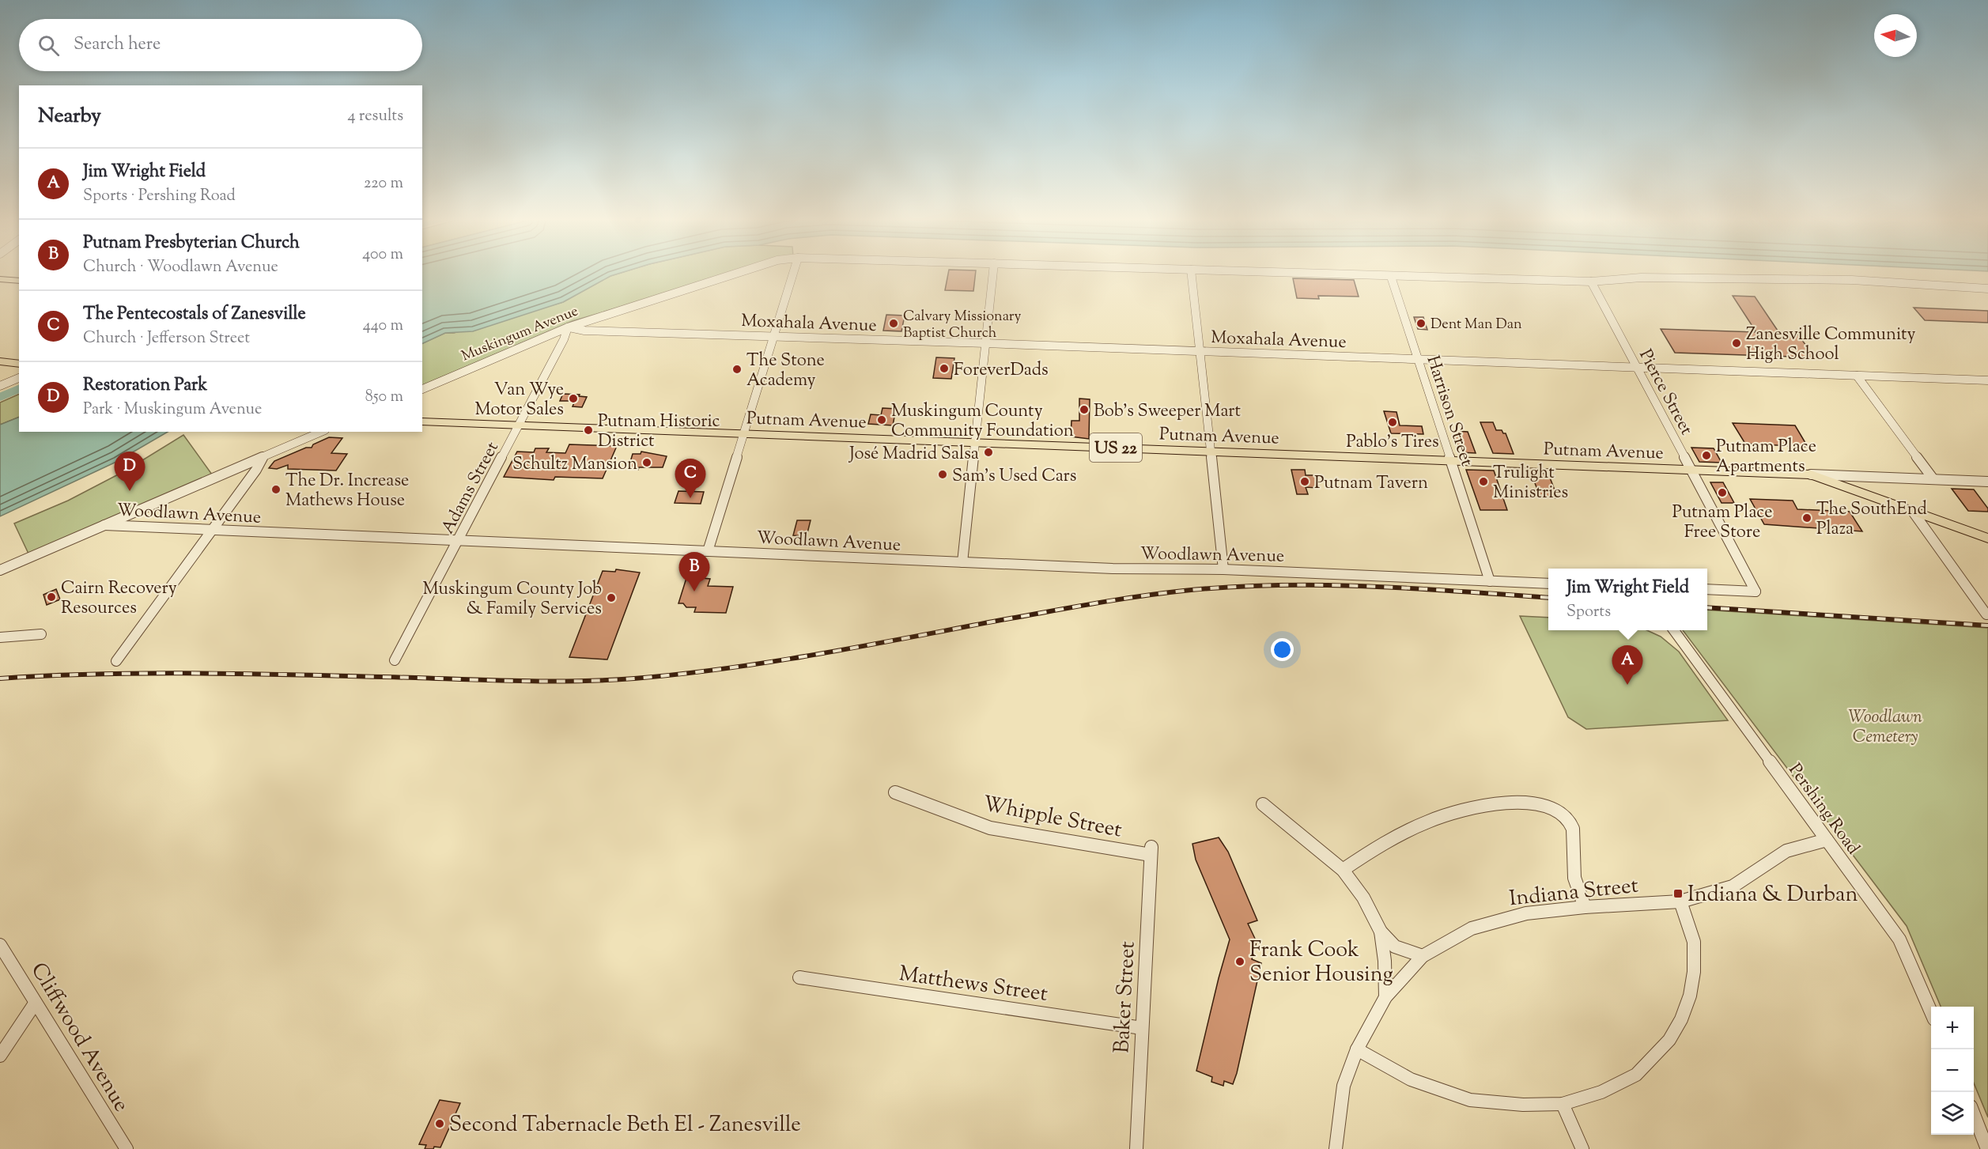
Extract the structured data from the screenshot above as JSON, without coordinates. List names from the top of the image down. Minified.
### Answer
{"streets":{"main road":["Putnam Avenue","US 22"],"street":["Moxahala Avenue","Muskingum Avenue","Pierce Street","Harrison Street","Adams Street","Woodlawn Avenue","Pershing Road","Whipple Street","Indiana Street","Matthews Street","Baker Street","Cliffwood Avenue"]},"crossings":[["Moxahala Avenue","Muskingum Avenue"],["Moxahala Avenue","Pierce Street"],["Moxahala Avenue","Harrison Street"],["Moxahala Avenue","Adams Street"],["Muskingum Avenue","Pierce Street"],["Muskingum Avenue","Harrison Street"],["Muskingum Avenue","Adams Street"],["Pierce Street","Putnam Avenue"],["Harrison Street","Putnam Avenue"],["Harrison Street","Woodlawn Avenue"],["Putnam Avenue","US 22"],["Putnam Avenue","Adams Street"],["Adams Street","Woodlawn Avenue"],["Pershing Road","Indiana Street"],["Whipple Street","Baker Street"],["Matthews Street","Baker Street"]],"parks":["Woodlawn Cemetery"],"places":{"other":["Calvary Missionary Baptist Church","Dent Man Dan","Zanesville Community High School","ForeverDads","The Stone Academy","Van Wye Motor Sales","Bob's Sweeper Mart","Muskingum County Community Foundation","Pablo's Tires","Putnam Historic District","José Madrid Salsa","Putnam Place Apartments","Schultz Mansion","Sam's Used Cars","Putnam Tavern","Trulight Ministries","The Dr. Increase Mathews House","Putnam Place Free Store","The SouthEnd Plaza","Cairn Recovery Resources","Muskingum County Job & Family Services","Frank Cook Senior Housing","Second Tabernacle Beth El - Zanesville"],"transit":["Indiana & Durban"]},"north":"left","page":{"search":"Search here","heading":["Nearby","4 results"],"list":[{"mark":"A","name":"Jim Wright Field","note":"Sports · Pershing Road","value":"220 m"},{"mark":"B","name":"Putnam Presbyterian Church","note":"Church · Woodlawn Avenue","value":"400 m"},{"mark":"C","name":"The Pentecostals of Zanesville","note":"Church · Jefferson Street","value":"440 m"},{"mark":"D","name":"Restoration Park","note":"Park · Muskingum Avenue","value":"850 m"}],"pins":["D","C","B","A"],"popup":["Jim Wright Field","Sports"],"map_buttons":["+","−"]}}
